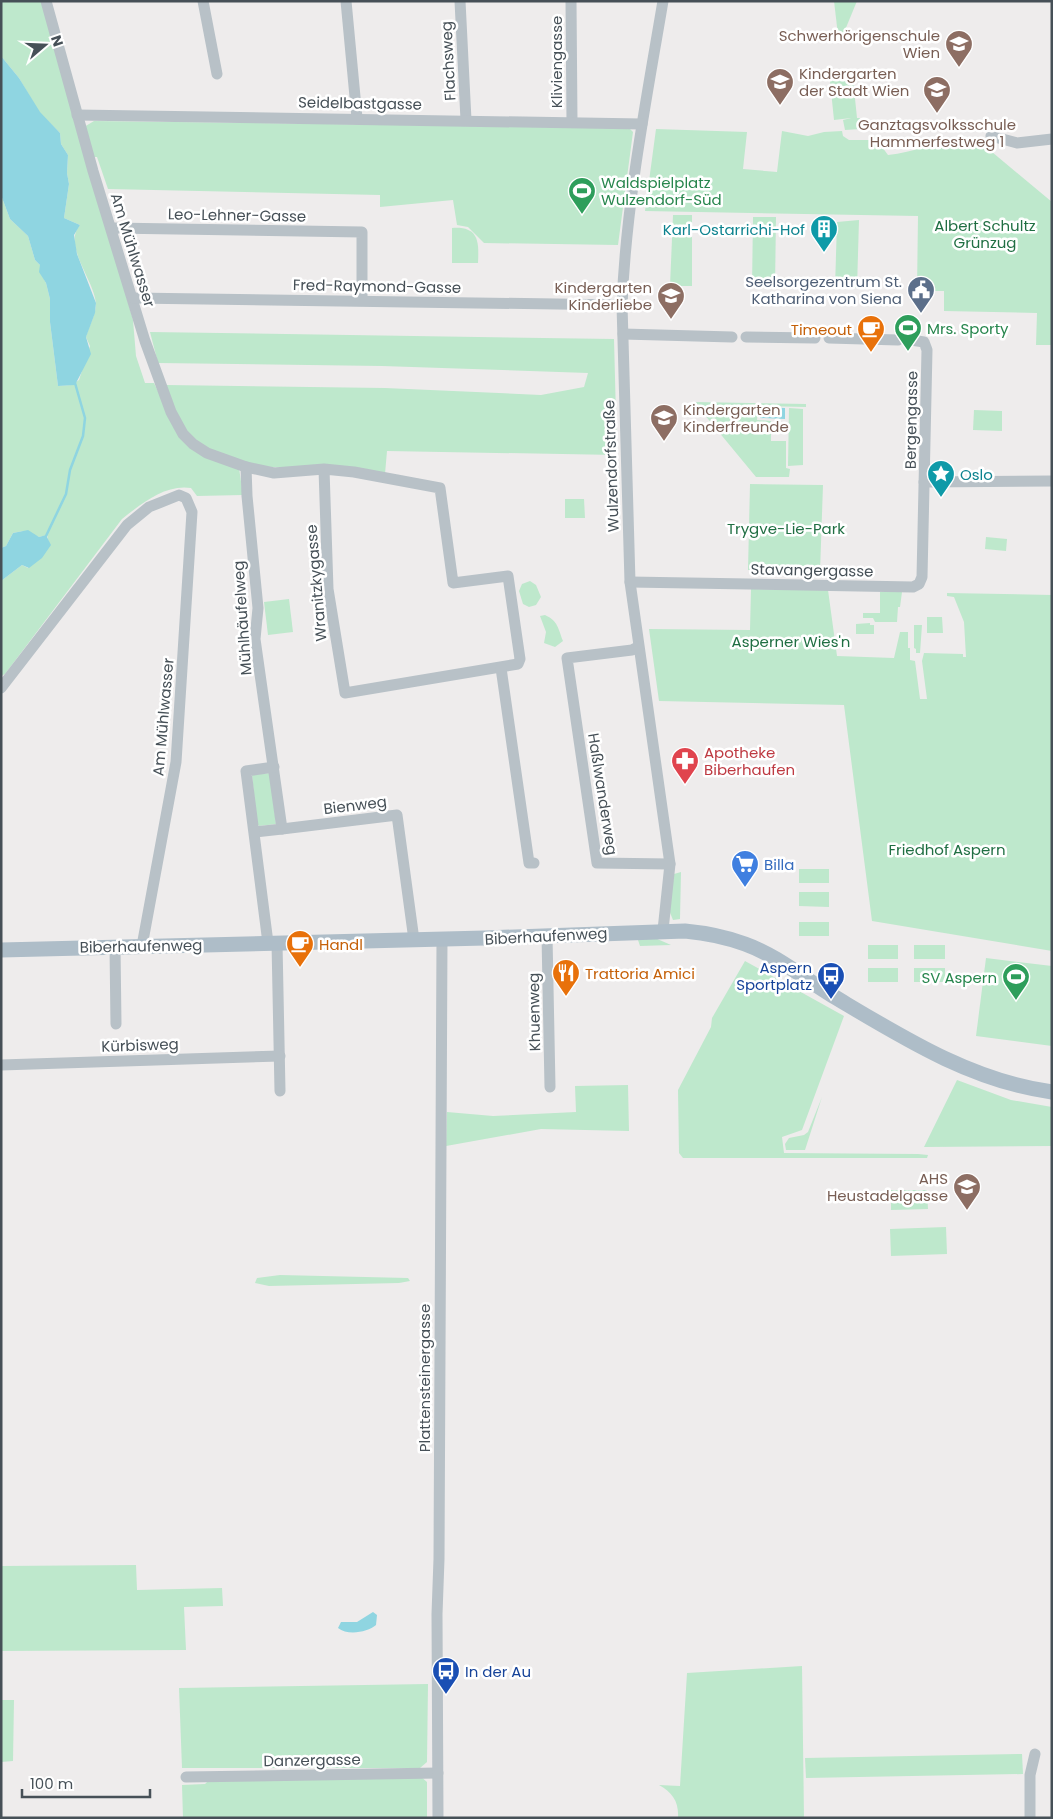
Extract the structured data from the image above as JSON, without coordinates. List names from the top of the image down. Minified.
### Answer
{"streets":{"main road":["Biberhaufenweg"],"street":["Flachsweg","Kliviengasse","Seidelbastgasse","Leo-Lehner-Gasse","Am Mühlwasser","Fred-Raymond-Gasse","Bergengasse","Wulzendorfstraße","Stavangergasse","Wranitzkygasse","Mühlhäufelweg","Haßlwanderweg","Bienweg","Khuenweg","Kürbisweg","Plattensteinergasse","Danzergasse"]},"crossings":[["Flachsweg","Seidelbastgasse"],["Kliviengasse","Seidelbastgasse"],["Seidelbastgasse","Am Mühlwasser"],["Seidelbastgasse","Wulzendorfstraße"],["Leo-Lehner-Gasse","Am Mühlwasser"],["Leo-Lehner-Gasse","Fred-Raymond-Gasse"],["Am Mühlwasser","Fred-Raymond-Gasse"],["Am Mühlwasser","Wranitzkygasse"],["Am Mühlwasser","Mühlhäufelweg"],["Am Mühlwasser","Biberhaufenweg"],["Fred-Raymond-Gasse","Wulzendorfstraße"],["Bergengasse","Stavangergasse"],["Wulzendorfstraße","Stavangergasse"],["Wulzendorfstraße","Haßlwanderweg"],["Wulzendorfstraße","Biberhaufenweg"],["Mühlhäufelweg","Bienweg"],["Bienweg","Biberhaufenweg"],["Biberhaufenweg","Khuenweg"],["Biberhaufenweg","Plattensteinergasse"],["Plattensteinergasse","Danzergasse"]],"parks":["Albert Schultz Grünzug","Trygve-Lie-Park","Asperner Wies'n","Friedhof Aspern"],"places":{"school or university":["Schwerhörigenschule Wien","Kindergarten der Stadt Wien","Ganztagsvolksschule Hammerfestweg 1","Kindergarten Kinderliebe","Kindergarten Kinderfreunde","AHS Heustadelgasse"],"sports":["Waldspielplatz Wulzendorf-Süd","Mrs. Sporty","SV Aspern"],"building":["Karl-Ostarrichi-Hof"],"public building":["Seelsorgezentrum St. Katharina von Siena"],"cafe":["Timeout","Handl"],"place":["Oslo"],"pharmacy":["Apotheke Biberhaufen"],"supermarket":["Billa"],"restaurant":["Trattoria Amici"],"bus stop":["Aspern Sportplatz","In der Au"]},"scale_bar":"100 m","north":"right"}
